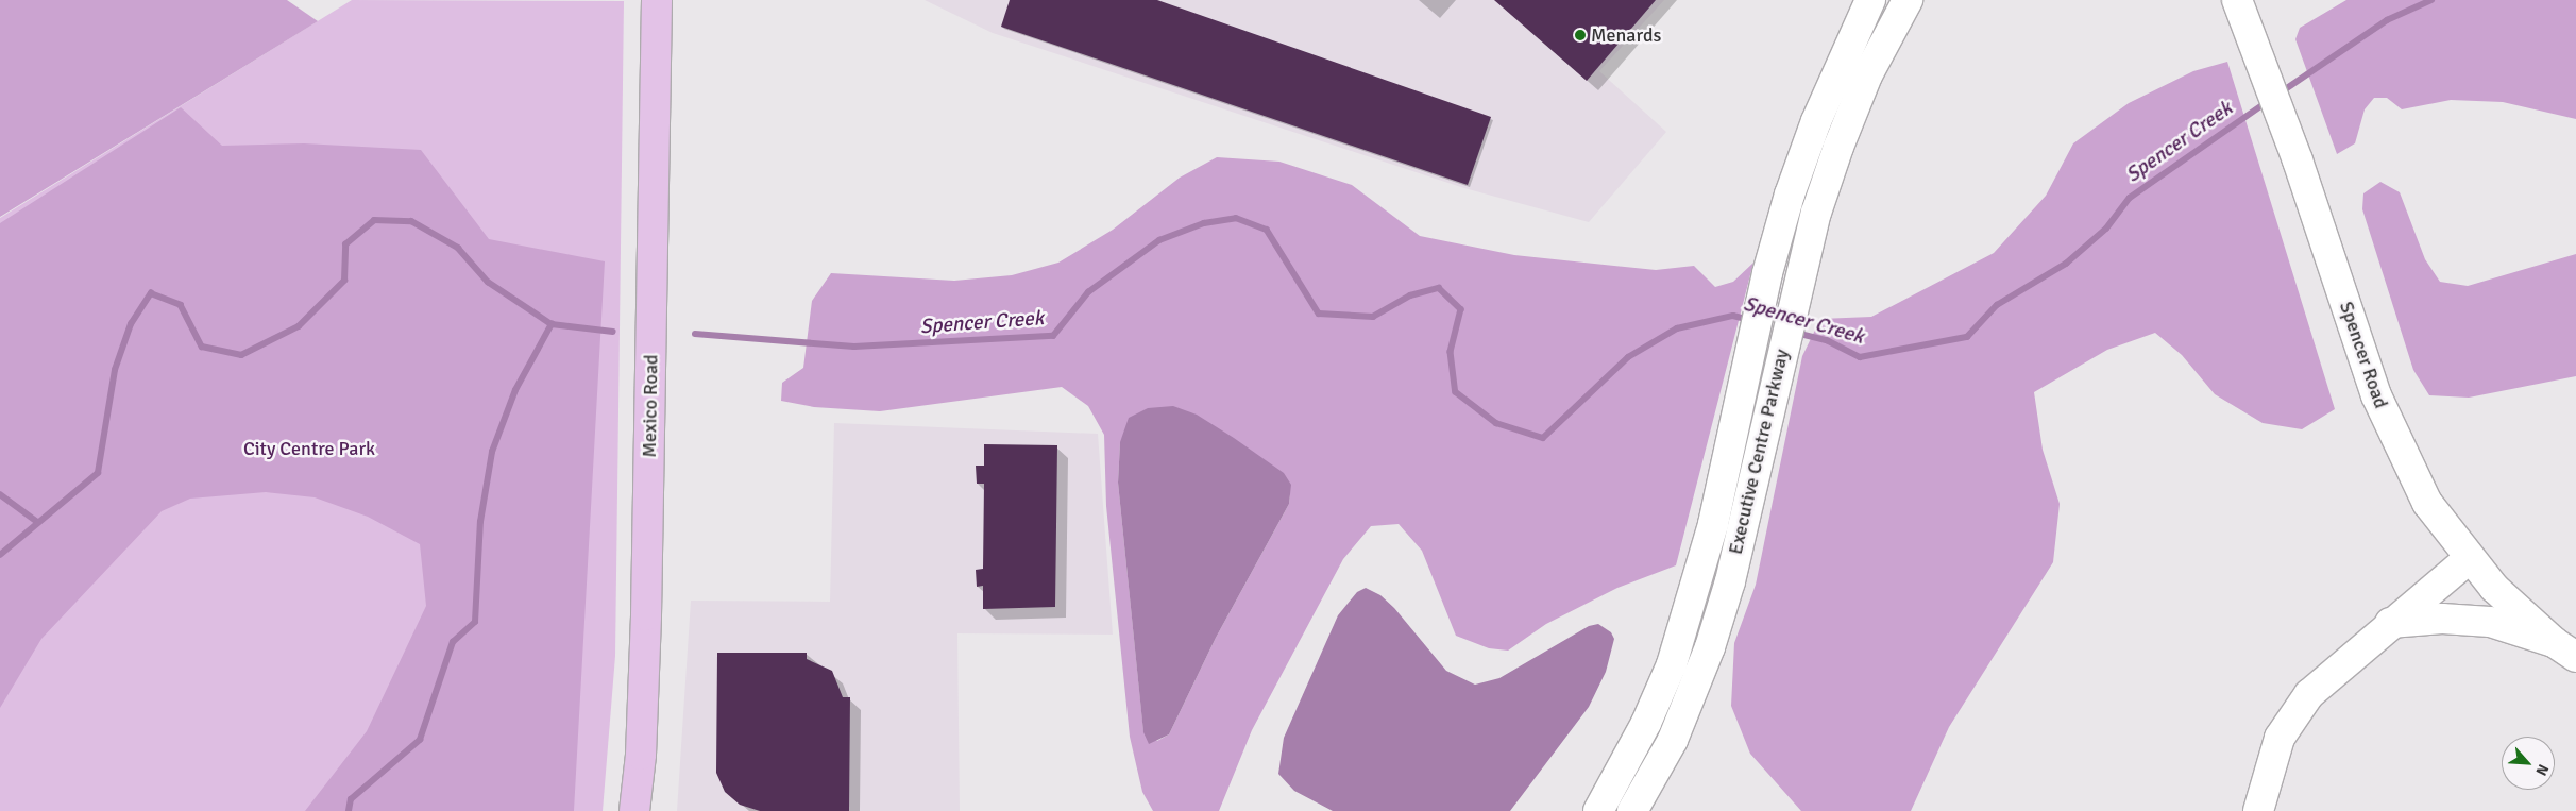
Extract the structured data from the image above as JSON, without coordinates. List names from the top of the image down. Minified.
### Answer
{"streets":{"main road":["Mexico Road"],"street":["Spencer Road","Executive Centre Parkway"]},"water":["Spencer Creek"],"parks":["City Centre Park"],"places":["Menards"],"north":"bottom right"}
